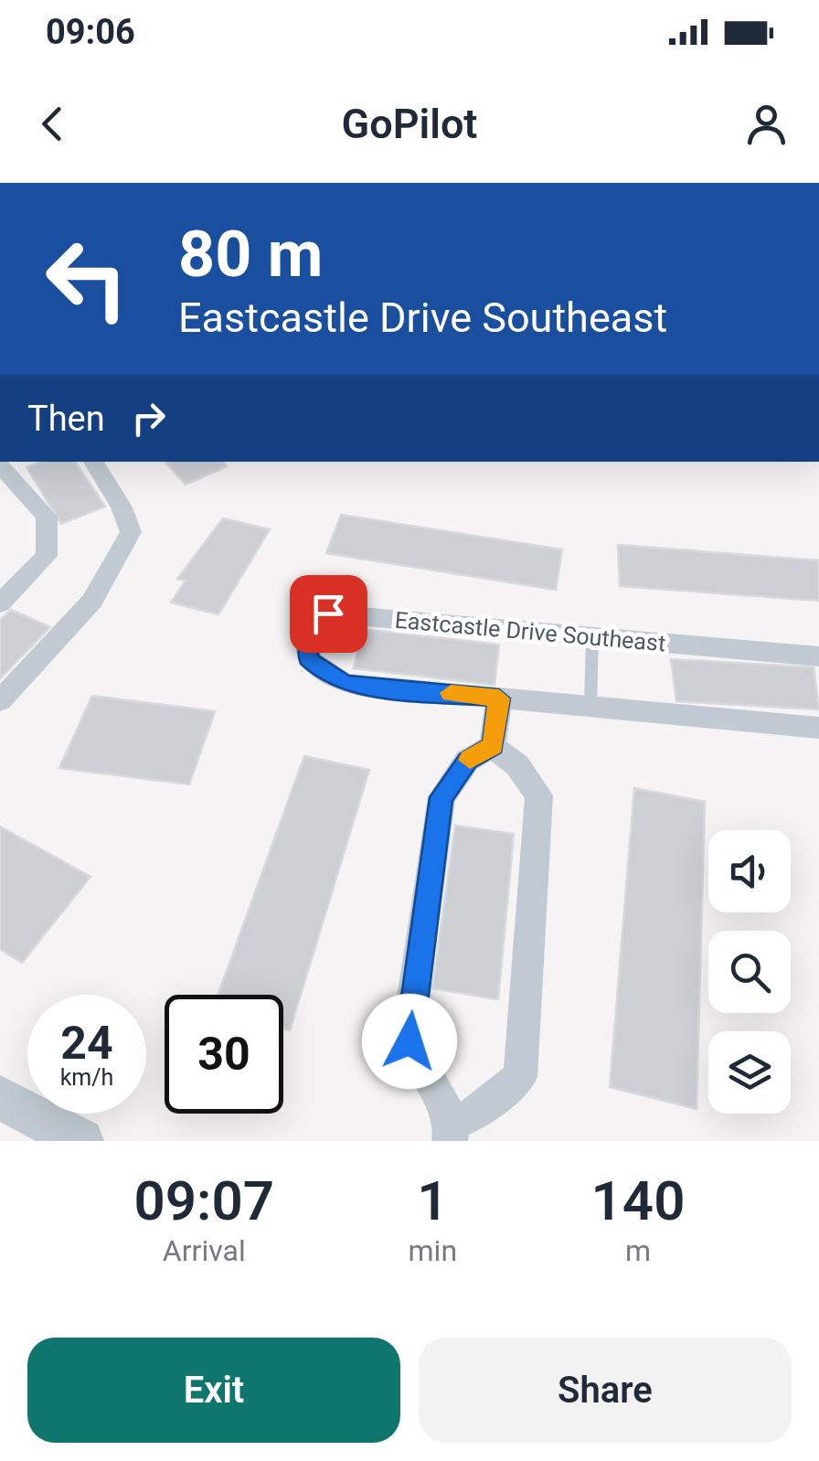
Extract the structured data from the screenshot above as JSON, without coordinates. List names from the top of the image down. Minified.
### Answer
{"streets":{"street":["Eastcastle Drive Southeast"]},"page":{"status":"09:06","header":"GoPilot","turn":["80 m","Eastcastle Drive Southeast"],"then":"Then","speed":"24 km/h","limit":"30","eta":["09:07","Arrival","1","min","140","m"],"buttons":["Exit","Share"]}}
